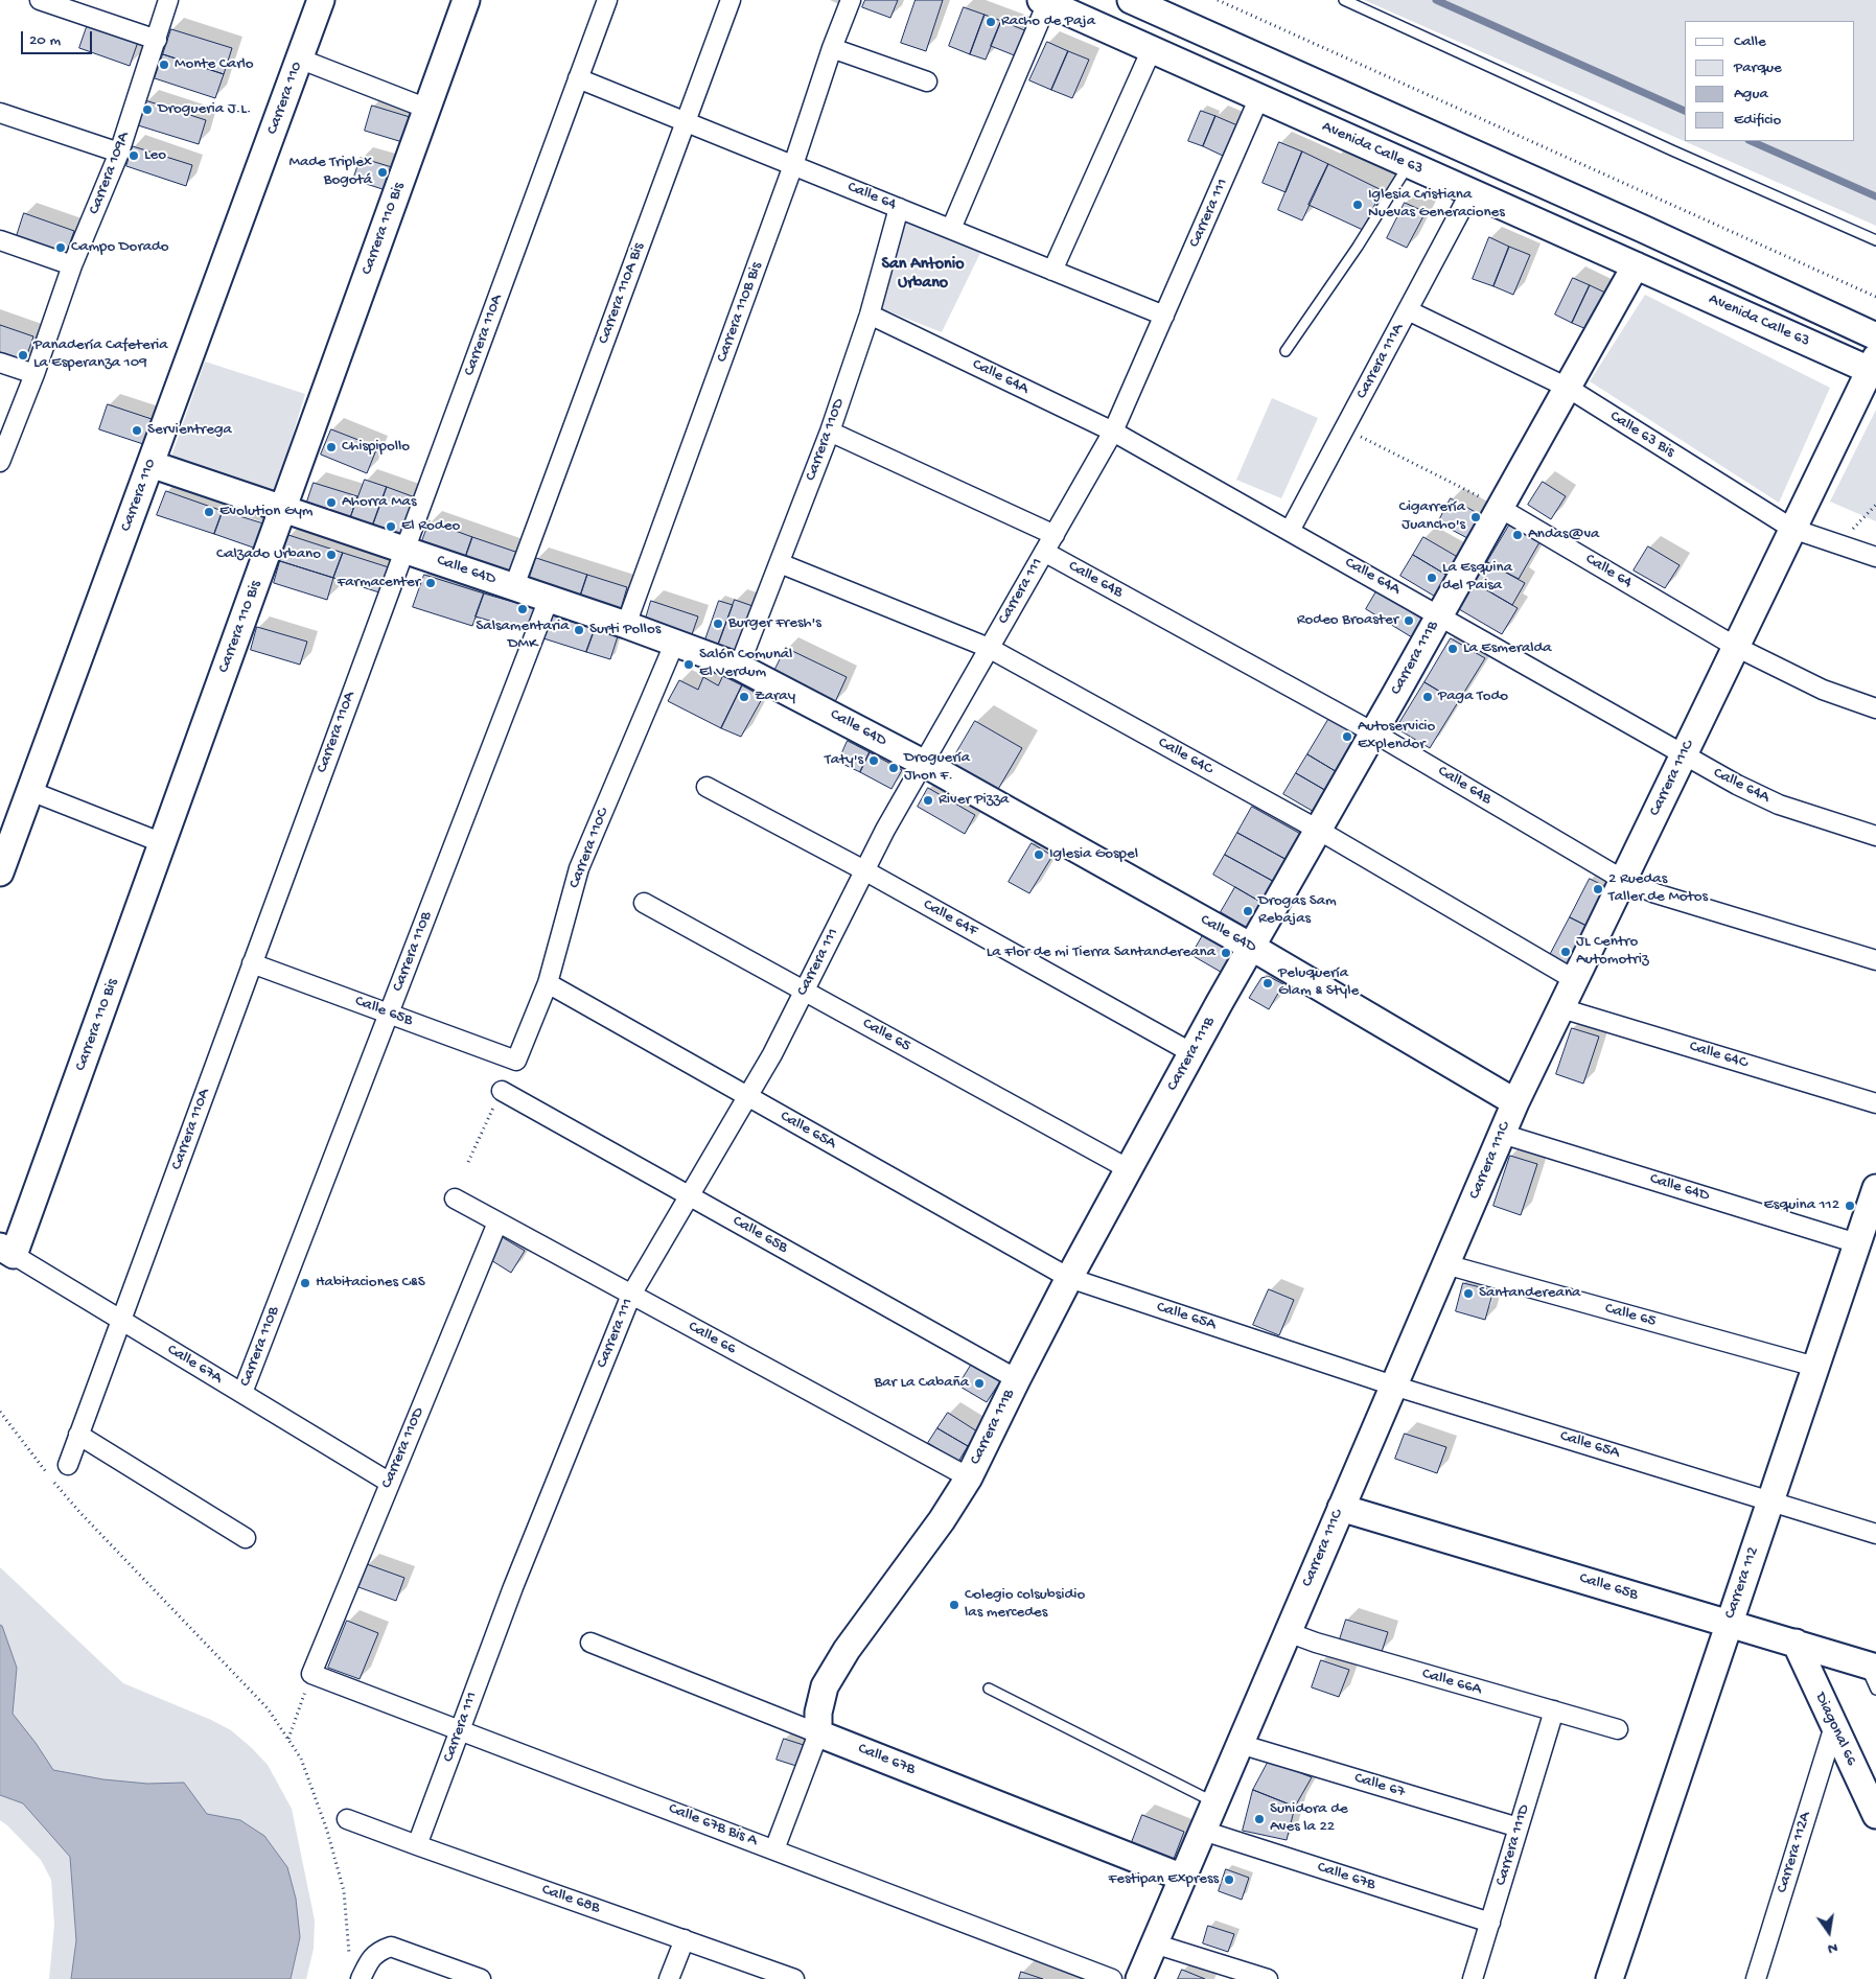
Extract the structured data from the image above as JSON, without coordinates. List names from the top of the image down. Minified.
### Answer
{"streets":{"street":["Carrera 110","Avenida Calle 63","Carrera 109A","Calle 64","Carrera 111","Carrera 110 Bis","Carrera 110A Bis","Carrera 110B Bis","Carrera 110A","Carrera 111A","Calle 64A","Calle 63 Bis","Carrera 110D","Calle 64D","Calle 64B","Carrera 111B","Calle 64C","Carrera 111C","Carrera 110C","Calle 64F","Carrera 110B","Calle 65B","Calle 65","Calle 65A","Calle 66","Calle 67A","Carrera 112","Calle 66A","Diagonal 66","Calle 67B","Calle 67","Calle 67B Bis A","Carrera 111D","Carrera 112A","Calle 68B"]},"crossings":[["Carrera 110","Calle 64D"],["Avenida Calle 63","Carrera 111"],["Avenida Calle 63","Carrera 111A"],["Avenida Calle 63","Carrera 111B"],["Avenida Calle 63","Carrera 111C"],["Calle 64","Carrera 111"],["Calle 64","Carrera 110A Bis"],["Calle 64","Carrera 110B Bis"],["Calle 64","Carrera 110A"],["Calle 64","Carrera 110D"],["Calle 64","Carrera 111B"],["Calle 64","Carrera 111C"],["Carrera 111","Calle 64A"],["Carrera 111","Calle 64D"],["Carrera 111","Calle 64B"],["Carrera 111","Calle 64C"],["Carrera 111","Calle 64F"],["Carrera 111","Calle 65B"],["Carrera 111","Calle 65"],["Carrera 111","Calle 65A"],["Carrera 111","Calle 66"],["Carrera 111","Calle 67B Bis A"],["Carrera 111","Calle 68B"],["Carrera 110 Bis","Calle 64D"],["Carrera 110 Bis","Calle 67A"],["Carrera 110A Bis","Calle 64D"],["Carrera 110B Bis","Calle 64D"],["Carrera 110A","Calle 64D"],["Carrera 110A","Calle 65B"],["Carrera 110A","Calle 67A"],["Carrera 111A","Calle 64A"],["Carrera 111A","Calle 63 Bis"],["Calle 64A","Carrera 110D"],["Calle 64A","Carrera 111B"],["Calle 64A","Carrera 111C"],["Calle 63 Bis","Carrera 111B"],["Calle 63 Bis","Carrera 111C"],["Carrera 110D","Calle 64D"],["Carrera 110D","Calle 64C"],["Carrera 110D","Calle 66"],["Carrera 110D","Calle 67A"],["Carrera 110D","Calle 67B Bis A"],["Calle 64D","Carrera 111B"],["Calle 64D","Carrera 111C"],["Calle 64D","Carrera 110C"],["Calle 64D","Carrera 110B"],["Calle 64D","Carrera 112"],["Calle 64B","Carrera 111B"],["Calle 64B","Carrera 111C"],["Carrera 111B","Calle 64C"],["Carrera 111B","Calle 64F"],["Carrera 111B","Calle 65B"],["Carrera 111B","Calle 65"],["Carrera 111B","Calle 65A"],["Carrera 111B","Calle 66"],["Carrera 111B","Calle 67B"],["Carrera 111B","Calle 67B Bis A"],["Calle 64C","Carrera 111C"],["Carrera 111C","Calle 65B"],["Carrera 111C","Calle 65"],["Carrera 111C","Calle 65A"],["Carrera 111C","Calle 66A"],["Carrera 111C","Calle 67B"],["Carrera 111C","Calle 67"],["Carrera 110C","Calle 65B"],["Carrera 110C","Calle 65A"],["Carrera 110B","Calle 65B"],["Carrera 110B","Calle 67A"],["Calle 65B","Carrera 112"],["Calle 65B","Diagonal 66"],["Calle 65","Carrera 112"],["Calle 65A","Carrera 112"],["Calle 66A","Carrera 111D"],["Diagonal 66","Carrera 112A"],["Calle 67B","Carrera 111D"],["Calle 67","Carrera 111D"]],"districts":["San Antonio Urbano"],"places":["Racho de Paja","Monte Carlo","Drogueria J.L.","Leo","Made Triplex Bogotá","Iglesia Cristiana Nuevas Generaciones","Campo Dorado","Panadería Cafeteria La Esperanza 109","Servientrega","Chispipollo","Ahorra Mas","Evolution Gym","Cigarrería Juancho's","El Rodeo","Andas@va","Calzado Urbano","La Esquina del Paisa","Farmacenter","Salsamentaria DMK","Rodeo Broaster","Burger Fresh's","Surti Pollos","La Esmeralda","Salón Comunal El Verdum","Zaray","Paga Todo","Autoservicio Explendor","Taty's","Droguería Jhon F.","River Pizza","Iglesia Gospel","2 Ruedas Taller de Motos","Drogas Sam Rebajas","JL Centro Automotriz","La Flor de mi Tierra Santandereana","Peluquería Glam & Style","Esquina 112","Habitaciones C&S","Santandereana","Bar La Cabaña","Colegio colsubsidio las mercedes","Sunidora de Aves la 22","Festipan Express"],"legend":["Calle","Parque","Agua","Edificio"],"scale_bar":"20 m","north":"bottom"}
